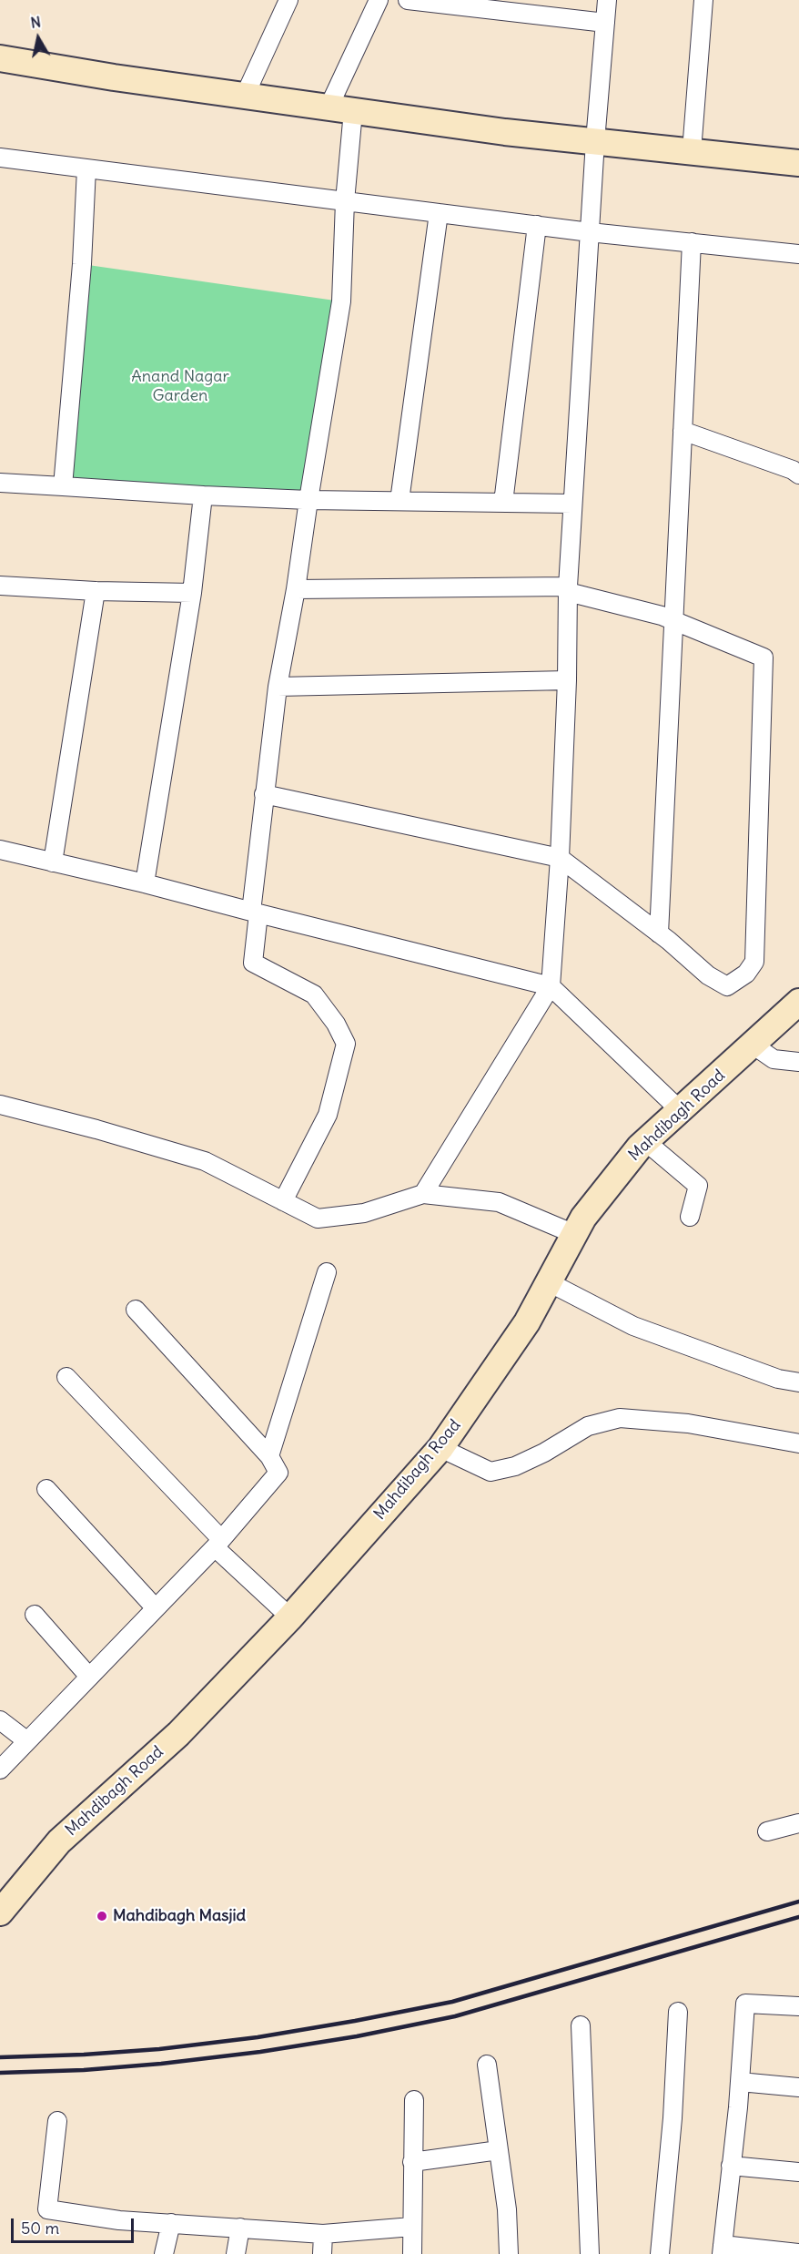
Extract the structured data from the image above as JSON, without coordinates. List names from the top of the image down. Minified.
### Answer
{"streets":{"street":["Mahdibagh Road"]},"parks":["Anand Nagar Garden"],"places":["Mahdibagh Masjid"],"scale_bar":"50 m","north":"top"}
